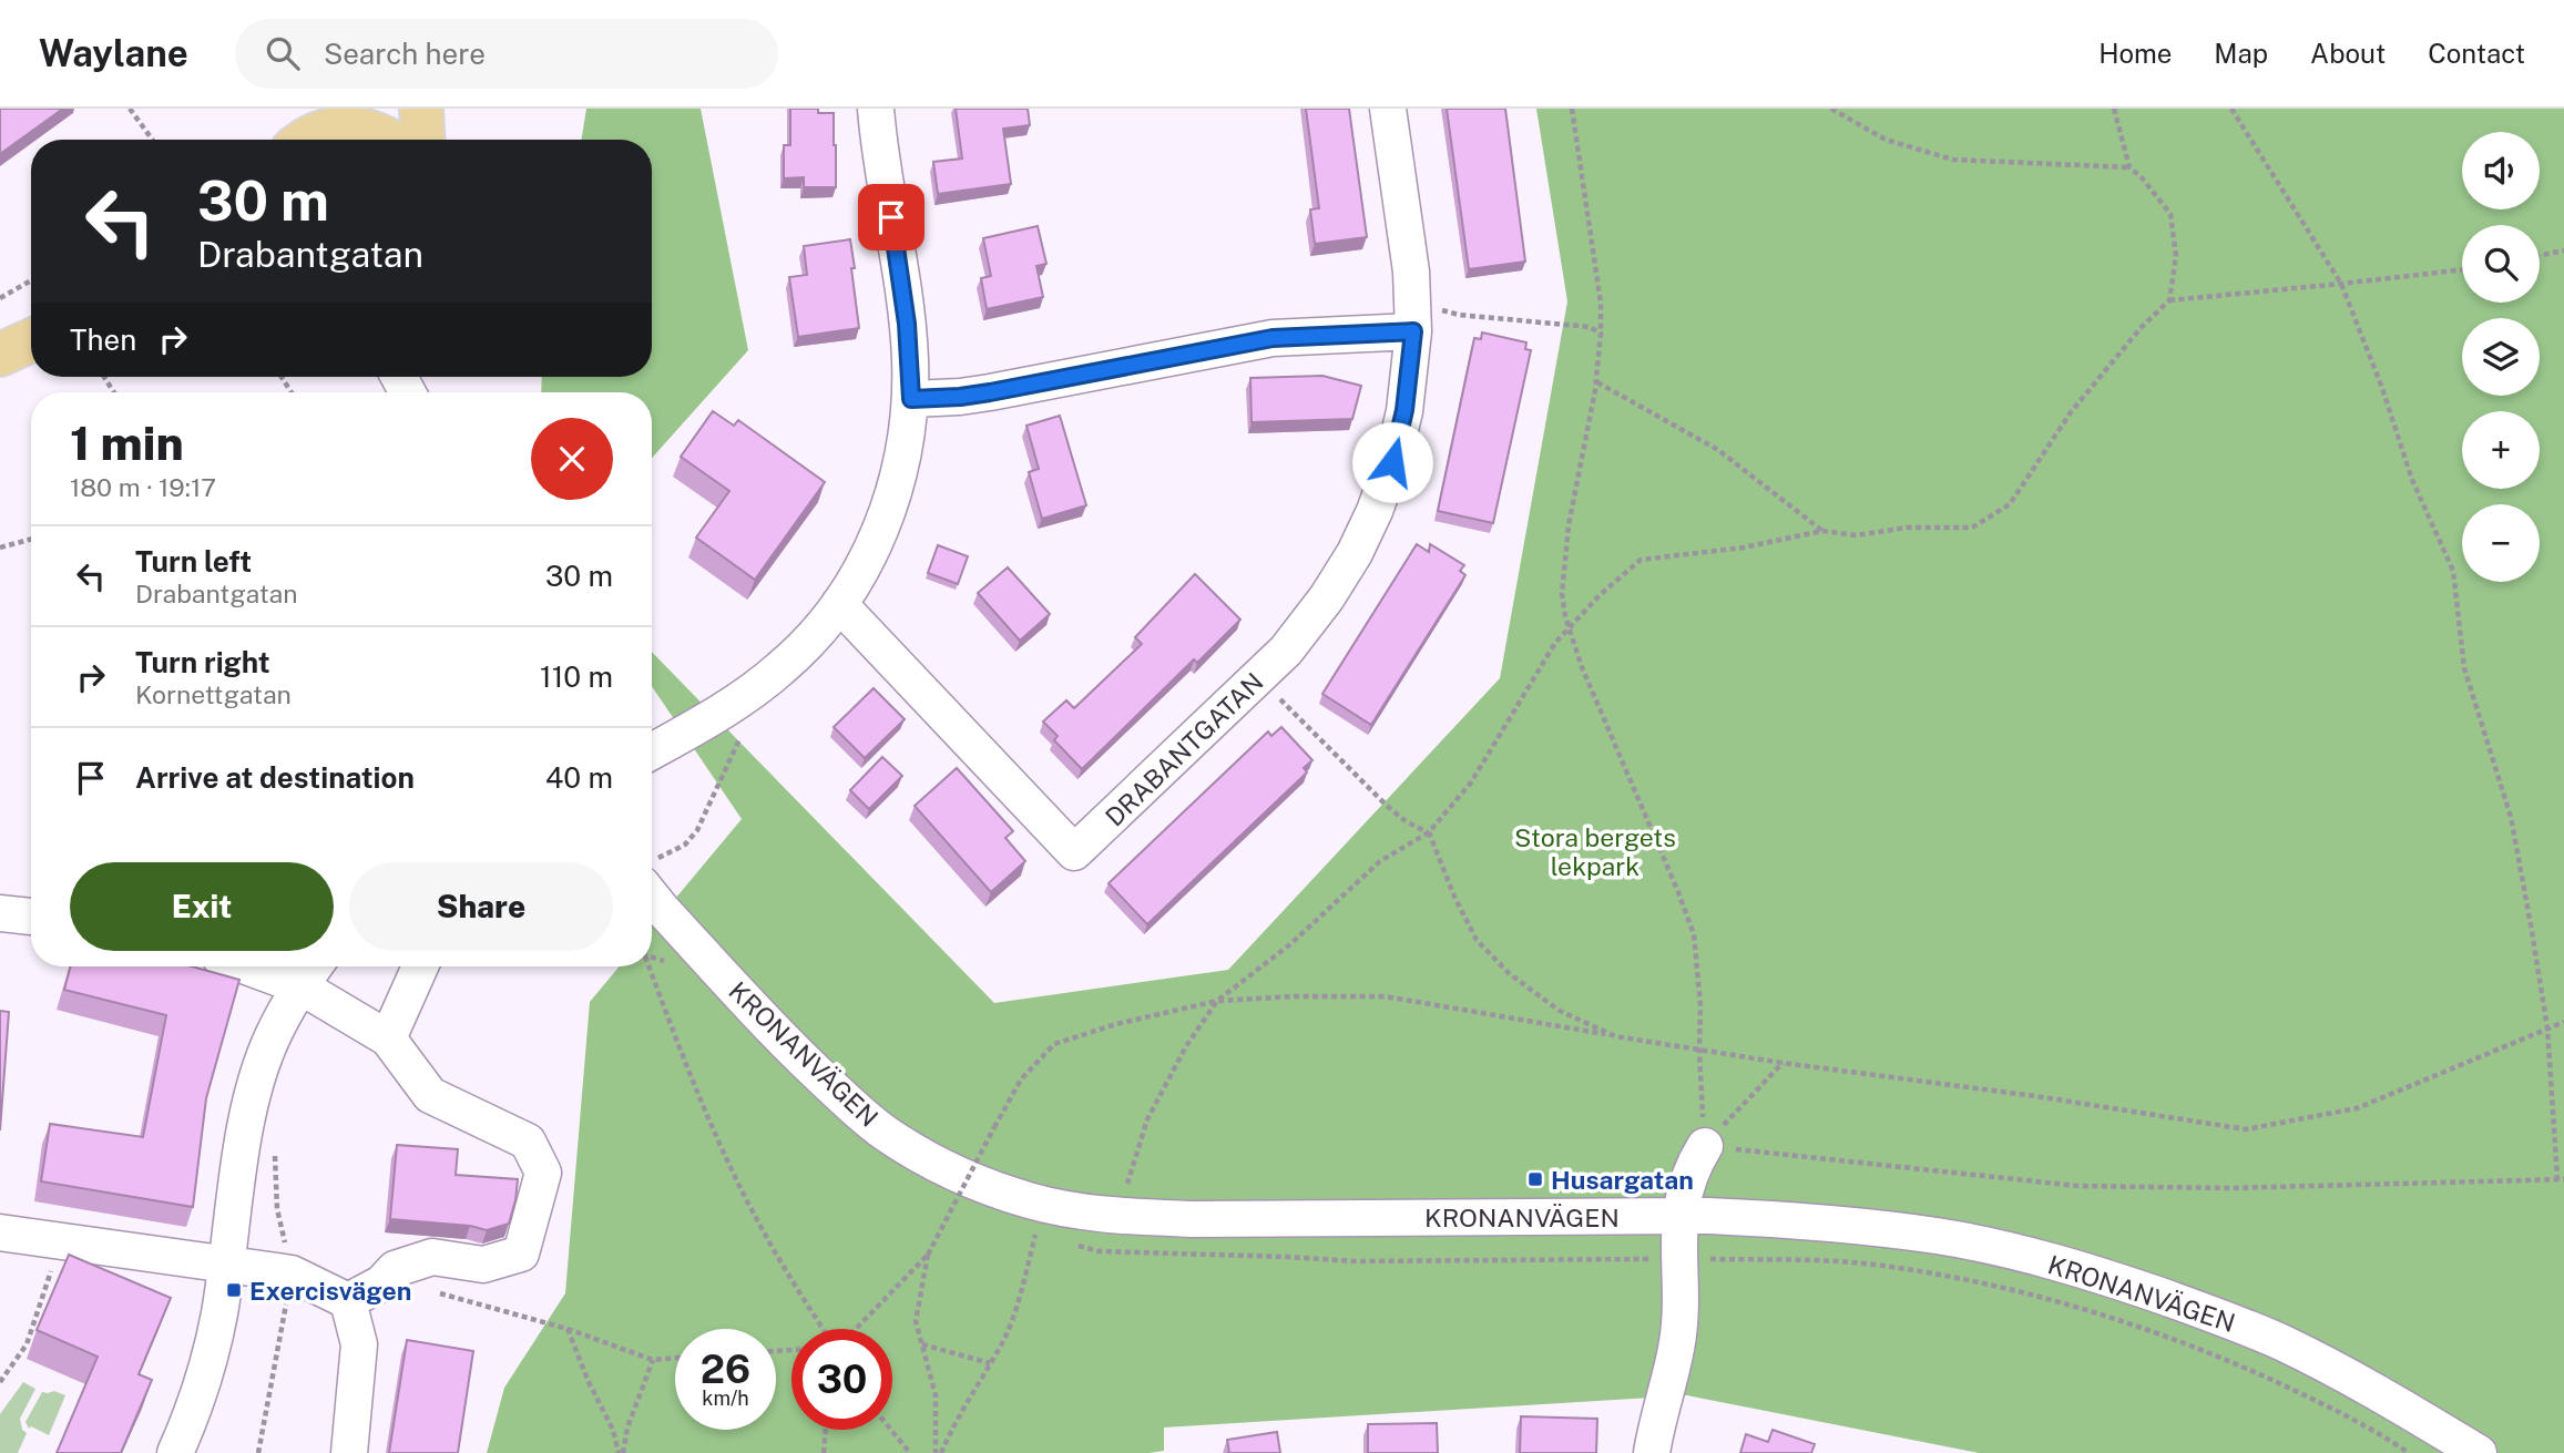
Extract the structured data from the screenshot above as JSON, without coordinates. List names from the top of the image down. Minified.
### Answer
{"streets":{"street":["DRABANTGATAN","KRONANVÄGEN"]},"parks":["Stora bergets lekpark"],"places":{"transit":["Husargatan","Exercisvägen"]},"page":{"header":"Waylane","search":"Search here","nav":["Home","Map","About","Contact"],"map_buttons":["+","−"],"turn":["30 m","Drabantgatan"],"then":"Then","heading":["1 min","180 m · 19:17"],"list":[{"name":"Turn left","note":"Drabantgatan","value":"30 m"},{"name":"Turn right","note":"Kornettgatan","value":"110 m"},{"name":"Arrive at destination","value":"40 m"}],"buttons":["Exit","Share"],"speed":"26 km/h","limit":"30"}}
